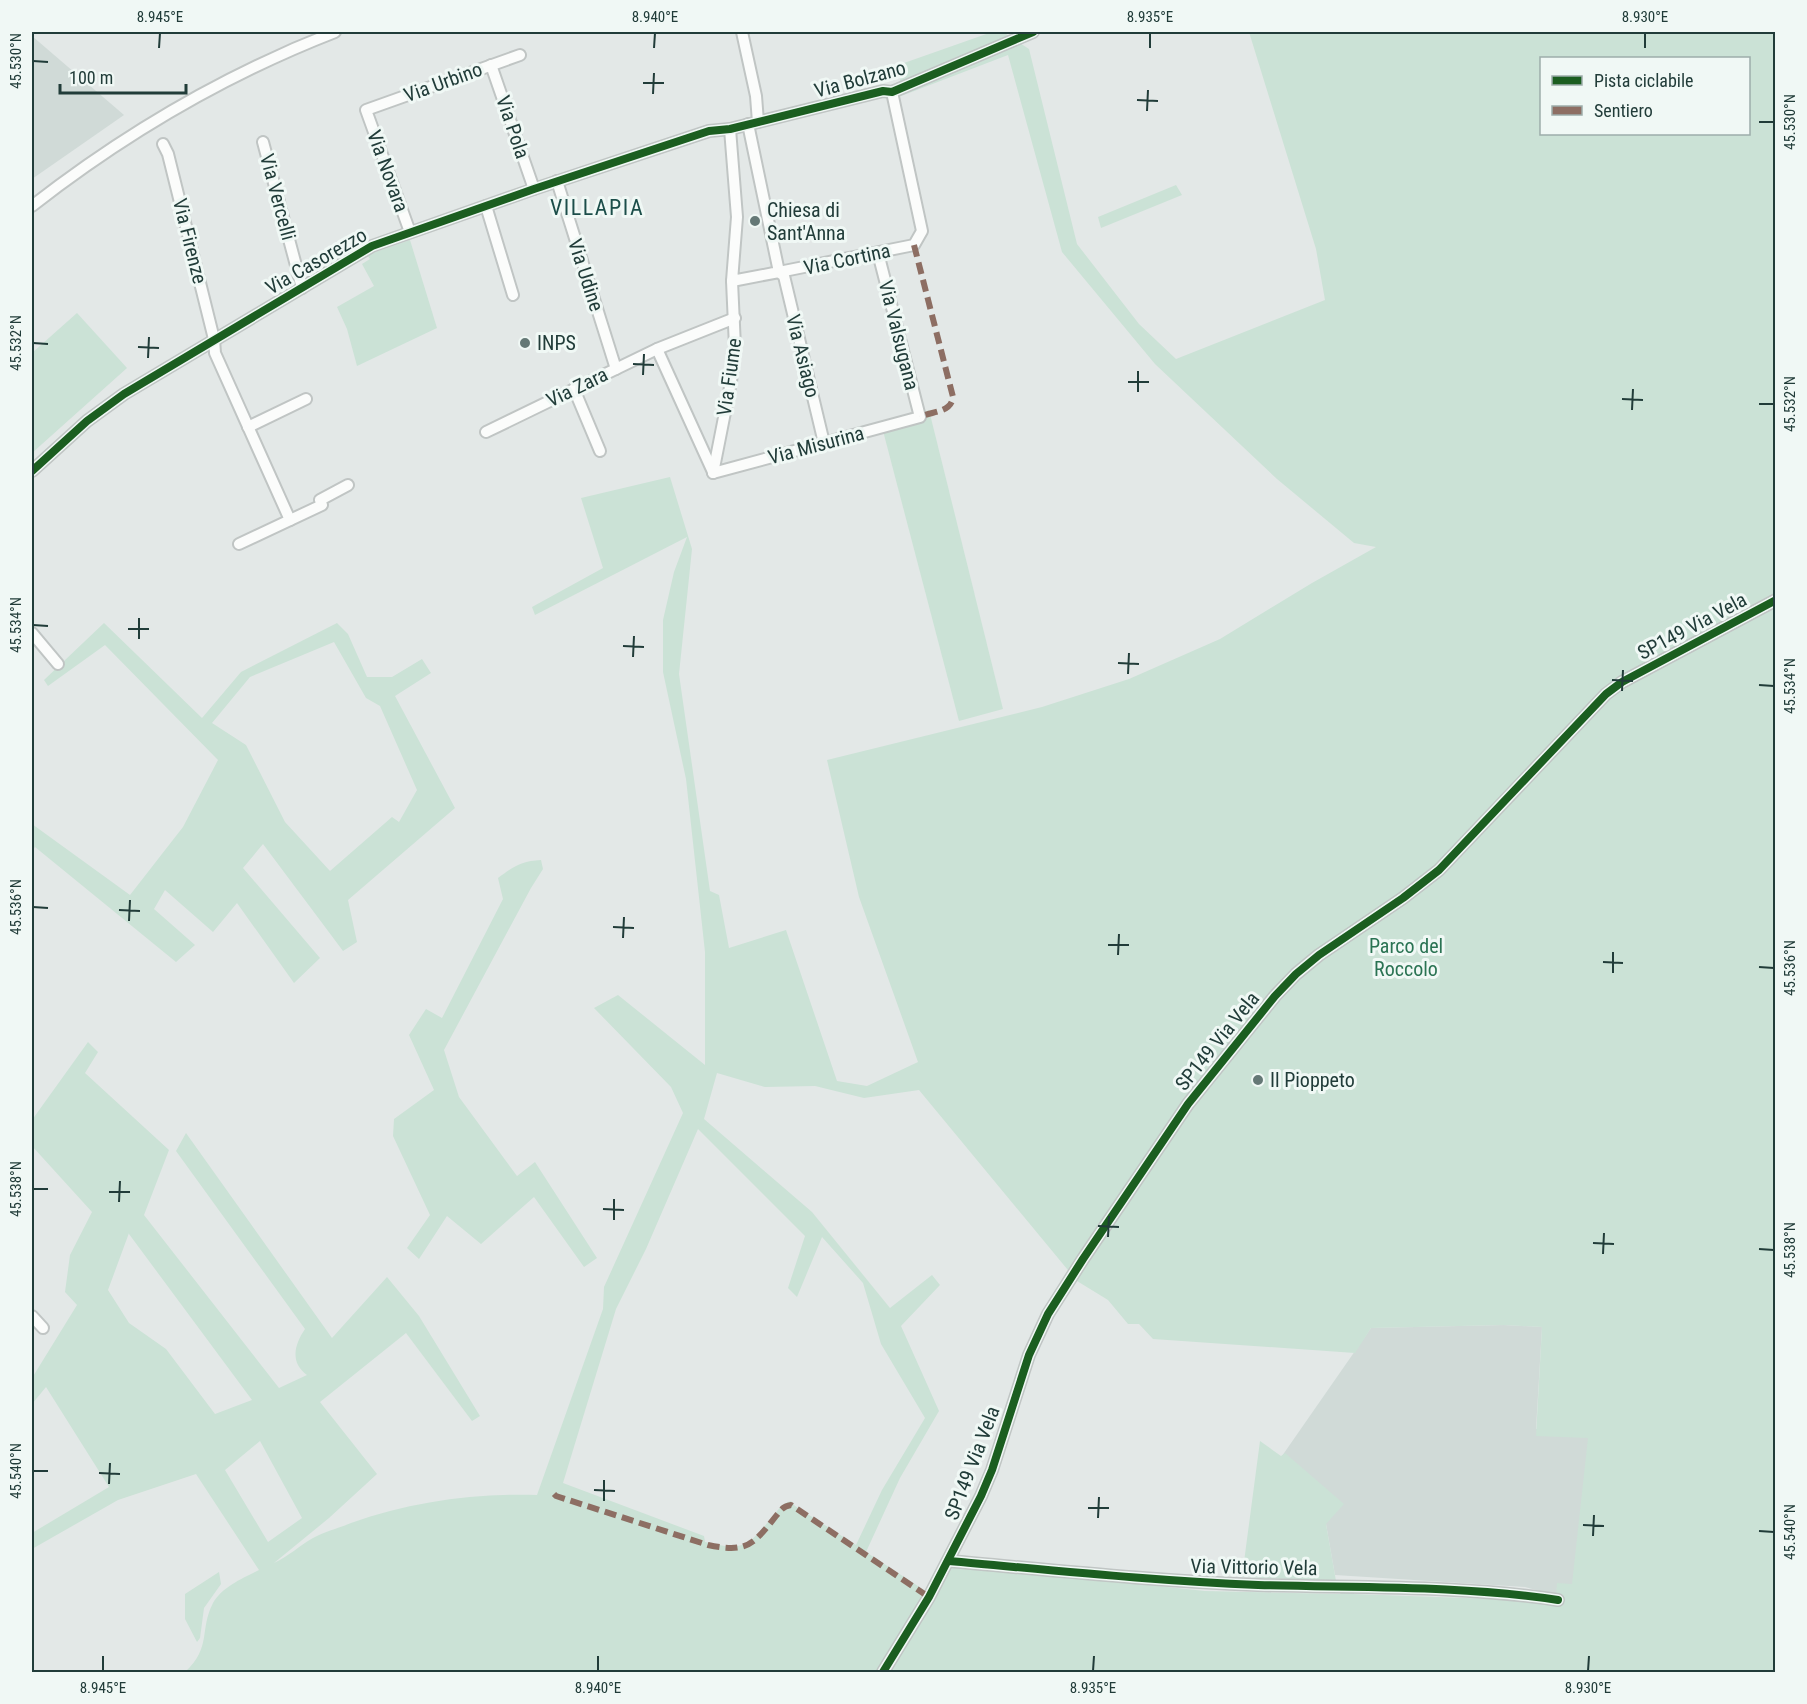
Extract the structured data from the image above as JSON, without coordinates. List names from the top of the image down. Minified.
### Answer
{"streets":{"street":["Via Bolzano","Via Urbino","Via Pola","Via Novara","Via Vercelli","Via Firenze","Via Cortina","Via Casorezzo","Via Udine","Via Valsugana","Via Asiago","Via Fiume","Via Zara","Via Misurina","SP149 Via Vela","Via Vittorio Vela"]},"crossings":[["Via Bolzano","Via Cortina"],["Via Bolzano","Via Casorezzo"],["Via Bolzano","Via Asiago"],["Via Urbino","Via Pola"],["Via Urbino","Via Novara"],["Via Pola","Via Casorezzo"],["Via Novara","Via Casorezzo"],["Via Vercelli","Via Casorezzo"],["Via Firenze","Via Casorezzo"],["Via Cortina","Via Valsugana"],["Via Cortina","Via Asiago"],["Via Cortina","Via Fiume"],["Via Casorezzo","Via Udine"],["Via Casorezzo","Via Asiago"],["Via Casorezzo","Via Fiume"],["Via Udine","Via Zara"],["Via Valsugana","Via Misurina"],["Via Asiago","Via Misurina"],["Via Fiume","Via Zara"],["Via Fiume","Via Misurina"],["SP149 Via Vela","Via Vittorio Vela"]],"districts":["VILLAPIA"],"parks":["Parco del Roccolo"],"places":["Chiesa di Sant'Anna","INPS","Il Pioppeto"],"legend":["Pista ciclabile","Sentiero"],"scale_bar":"100 m","coordinates":["8.945°E","8.940°E","8.935°E","8.930°E","45.530°N","45.532°N","45.534°N","45.536°N","45.538°N","45.540°N"]}
